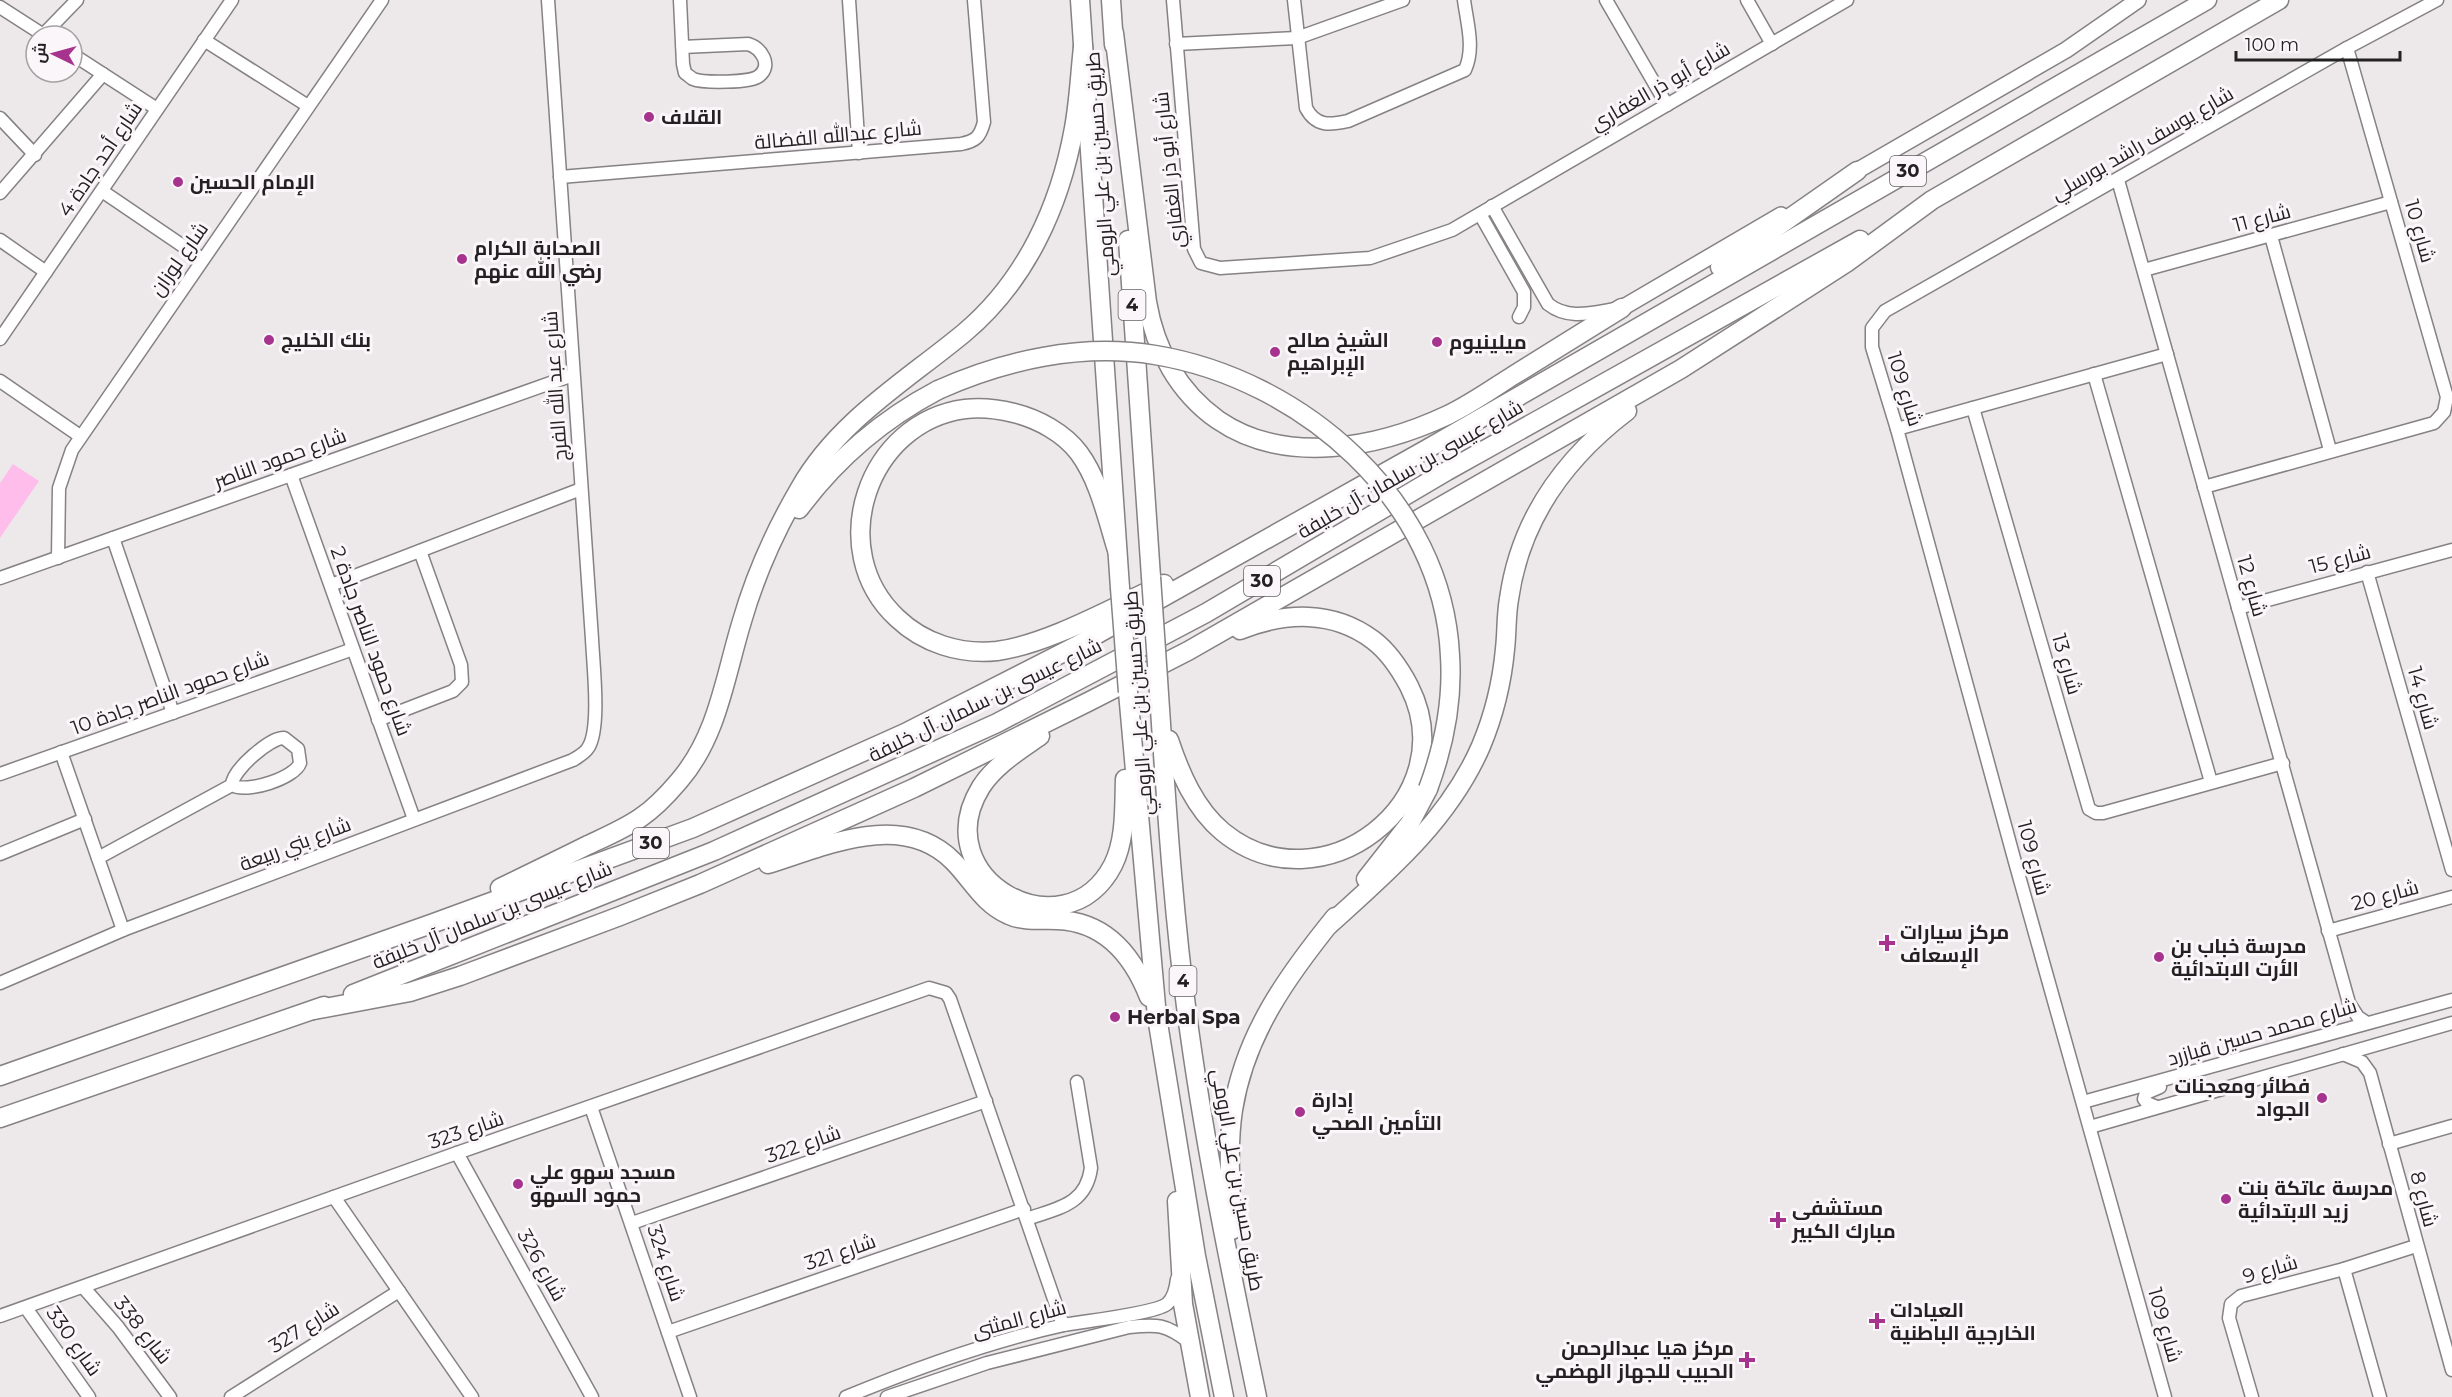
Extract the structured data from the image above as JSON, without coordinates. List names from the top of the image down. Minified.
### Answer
{"streets":{"highway":["طريق حسين بن علي الرومي","30","4","شارع عيسى بن سلمان آل خليفة"],"street":["شارع أبو ذر الغفاري","شارع عبدالله الفضالة","شارع يوسف راشد بورسلي","شارع أحد جادة 4","شارع 11","شارع 10","شارع لوزان","شارع عبد الله الفرج","شارع 109","شارع حمود الناصر","شارع 15","شارع 12","شارع حمود الناصر جادة 2","شارع 13","شارع حمود الناصر جادة 10","شارع 14","شارع بني ربيعة","شارع 20","شارع محمد حسين قبازرد","شارع 323","شارع 322","شارع 8","شارع 321","شارع 324","شارع 326","شارع 9","شارع المثنى","شارع 327","شارع 338","شارع 330"]},"crossings":[["شارع عبدالله الفضالة","شارع عبد الله الفرج"],["شارع يوسف راشد بورسلي","شارع 10"],["شارع يوسف راشد بورسلي","شارع 109"],["شارع يوسف راشد بورسلي","شارع 12"],["30","شارع عيسى بن سلمان آل خليفة"],["شارع 11","شارع 10"],["شارع 11","شارع 12"],["شارع 10","شارع 12"],["شارع لوزان","شارع حمود الناصر"],["شارع عبد الله الفرج","شارع حمود الناصر"],["شارع عبد الله الفرج","شارع بني ربيعة"],["شارع 109","شارع محمد حسين قبازرد"],["شارع حمود الناصر","شارع حمود الناصر جادة 2"],["شارع 15","شارع 12"],["شارع 15","شارع 14"],["شارع 12","شارع 13"],["شارع 12","شارع 20"],["شارع 12","شارع محمد حسين قبازرد"],["شارع حمود الناصر جادة 2","شارع حمود الناصر جادة 10"],["شارع حمود الناصر جادة 2","شارع بني ربيعة"],["شارع 323","شارع 322"],["شارع 323","شارع 324"],["شارع 323","شارع 326"],["شارع 323","شارع 338"],["شارع 323","شارع 330"],["شارع 322","شارع 324"],["شارع 8","شارع 9"],["شارع 321","شارع 324"]],"places":{"other":["القلاف","الإمام الحسين","الصحابة الكرام رضي الله عنهم","بنك الخليج","ميلينيوم","الشيخ صالح الإبراهيم","مدرسة خباب بن الأرت الابتدائية","Herbal Spa","فطائر ومعجنات الجواد","إدارة التأمين الصحي","مسجد سهو علي حمود السهو","مدرسة عاتكة بنت زيد الابتدائية"],"health":["مركز سيارات الإسعاف","مستشفى مبارك الكبير","العيادات الخارجية الباطنية","مركز هيا عبدالرحمن الحبيب للجهاز الهضمي"]},"scale_bar":"100 m","north":"left"}
